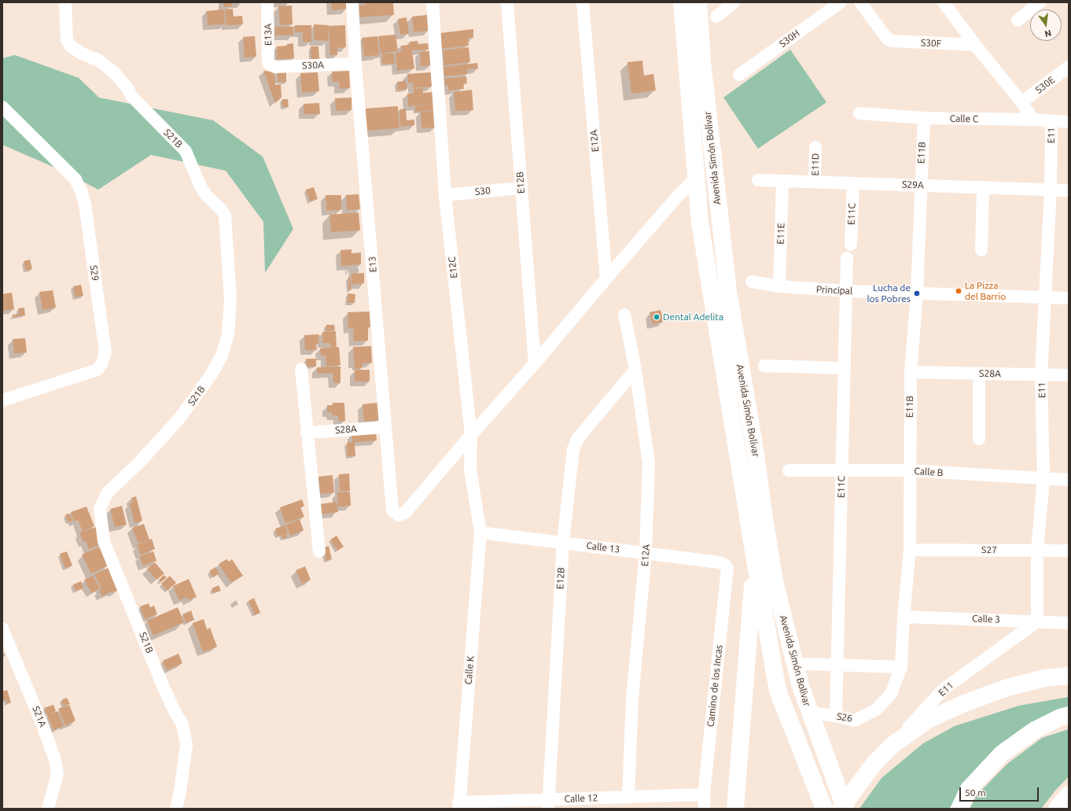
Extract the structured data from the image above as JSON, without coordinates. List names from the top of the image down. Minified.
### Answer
{"streets":{"main road":["Avenida Simón Bolívar"],"street":["E13A","S30H","S30F","S30A","S30E","Calle C","E11","S21B","E12A","E11B","E11D","E12B","S29A","S30","E11C","E11E","E13","E12C","S29","Principal","S28A","Calle B","Calle 13","S27","Calle 3","Calle K","Camino de los Incas","S21A","S26","Calle 12"]},"crossings":[["E13A","S30A"],["S30A","E13"],["Calle C","E11"],["Calle C","E11B"],["E11","S29A"],["E11","Principal"],["E11","S28A"],["E11","Calle B"],["E11","S27"],["E11","Calle 3"],["E12A","E12B"],["E12A","Calle 13"],["E12A","Calle 12"],["E11B","S29A"],["E11B","Principal"],["E11B","S28A"],["E11B","Calle B"],["E11B","S27"],["E11B","Calle 3"],["E11B","S26"],["Avenida Simón Bolívar","S26"],["E11D","S29A"],["E12B","S30"],["E12B","Calle 13"],["E12B","Calle 12"],["S29A","E11C"],["S29A","E11E"],["S30","E12C"],["E11C","Principal"],["E11C","Calle B"],["E11C","S26"],["E11E","Principal"],["E13","E12C"],["E13","S28A"],["E12C","Calle 13"],["E12C","Calle K"],["Calle 13","Calle K"],["Calle 13","Camino de los Incas"],["Calle K","Calle 12"],["Camino de los Incas","Calle 12"]],"places":["La Pizza del Barrio","Lucha de los Pobres","Dental Adelita"],"scale_bar":"50 m","north":"bottom"}
